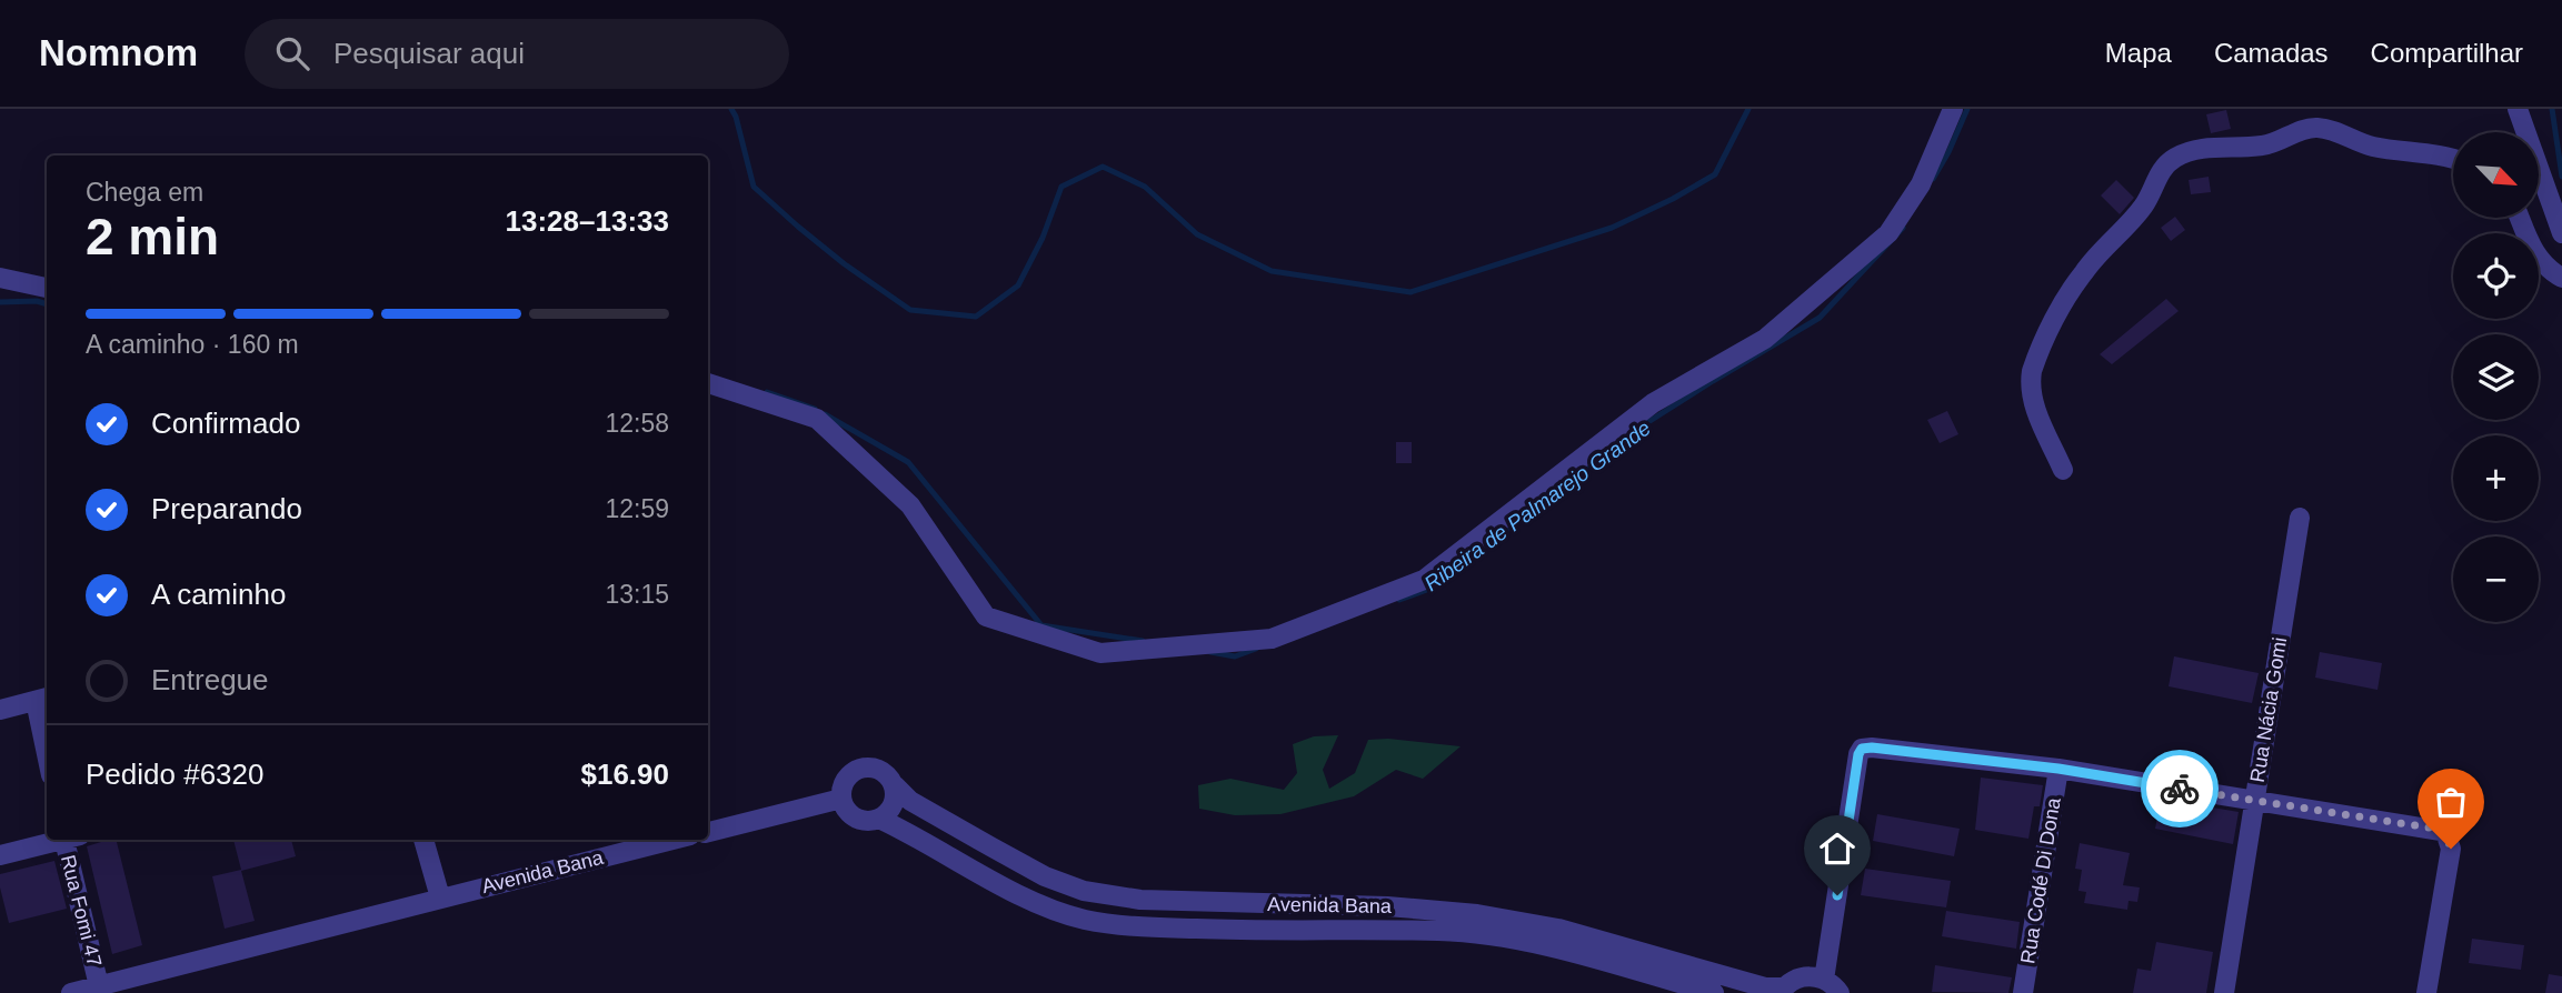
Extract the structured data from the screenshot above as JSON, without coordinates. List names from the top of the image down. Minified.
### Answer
{"streets":{"street":["Rua Nácia Gomi","Avenida Bana","Rua Codé Di Dona","Rua Fomi 47"]},"crossings":[["Avenida Bana","Rua Fomi 47"]],"water":["Ribeira de Palmarejo Grande"],"north":"bottom right","page":{"header":"Nomnom","search":"Pesquisar aqui","nav":["Mapa","Camadas","Compartilhar"],"map_buttons":["+","−"],"heading":["2 min","Chega em","13:28–13:33"],"panel":["Pedido #6320","$16.90"],"bar":"A caminho · 160 m","list":[["Confirmado","12:58"],["Preparando","12:59"],["A caminho","13:15"],"Entregue"]}}
